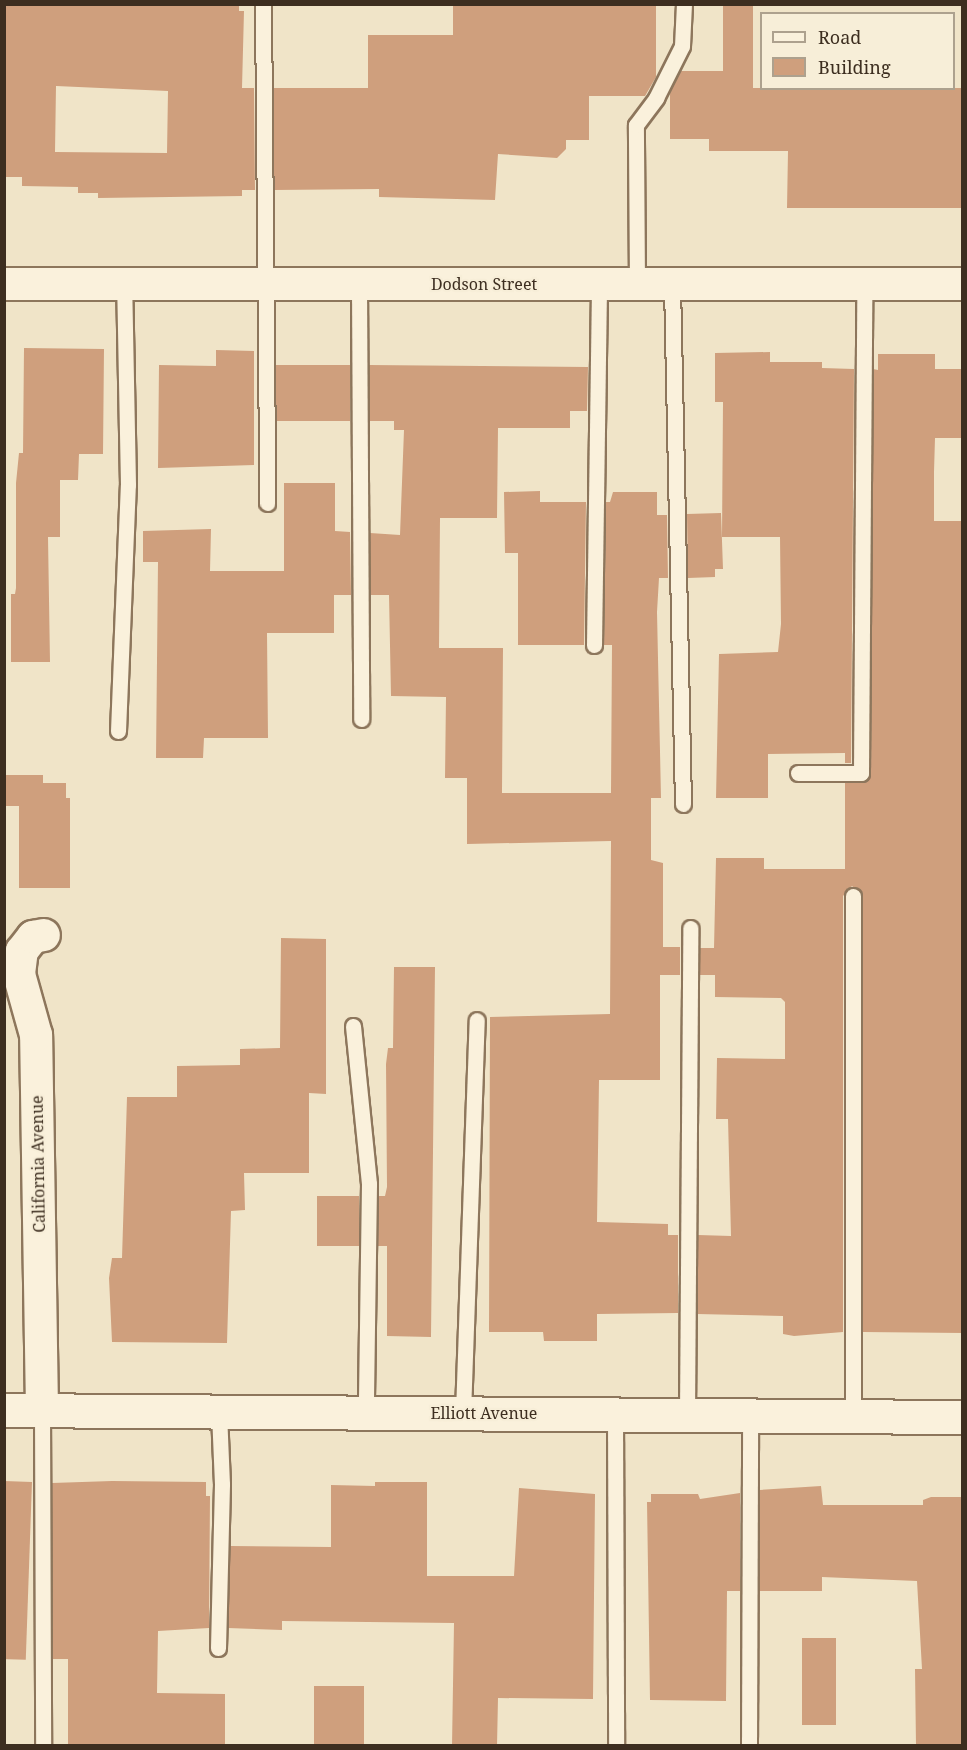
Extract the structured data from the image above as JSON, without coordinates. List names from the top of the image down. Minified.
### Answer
{"streets":{"street":["Dodson Street","California Avenue","Elliott Avenue"]},"crossings":[["California Avenue","Elliott Avenue"]],"legend":["Road","Building"]}
